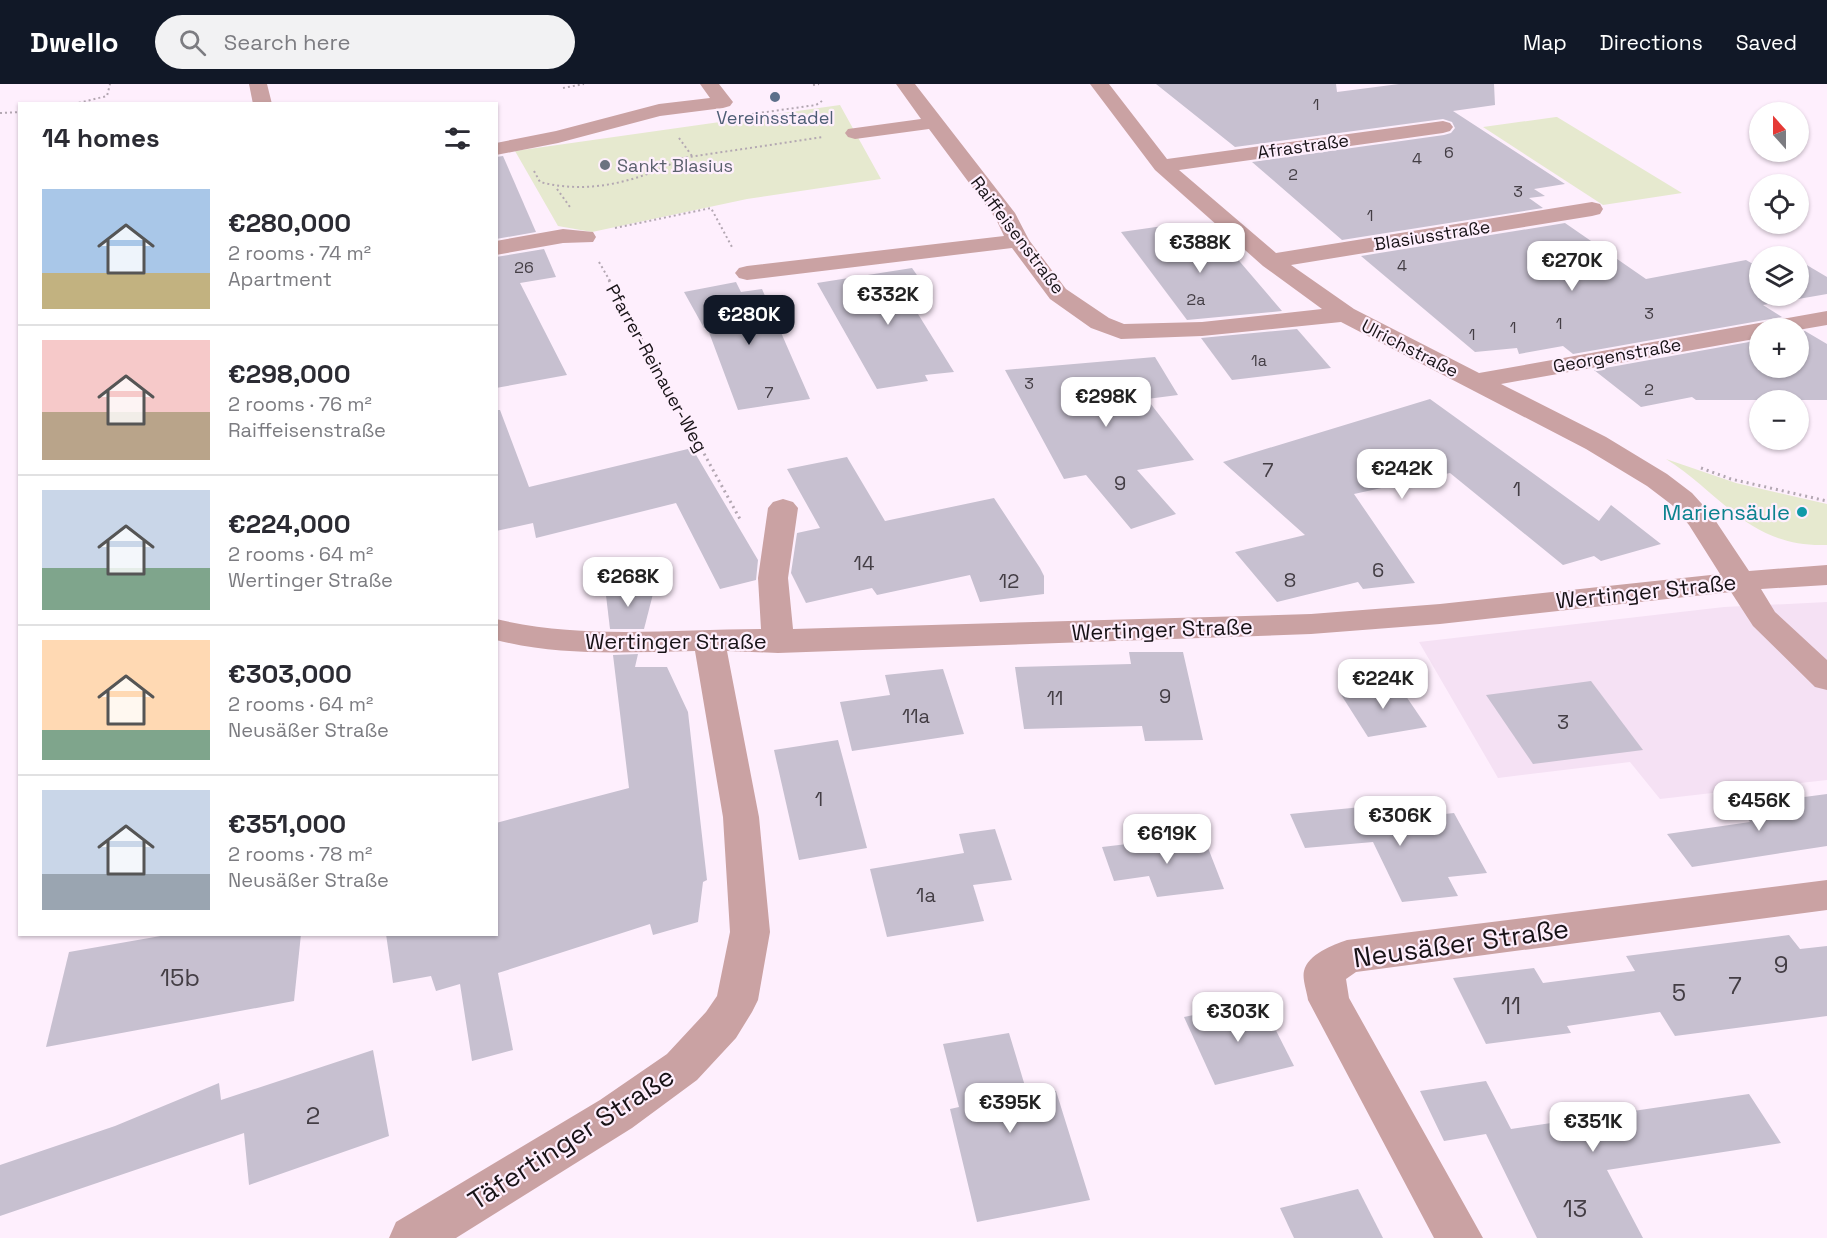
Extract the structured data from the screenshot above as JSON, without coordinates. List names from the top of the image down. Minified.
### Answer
{"streets":{"street":["Afrastraße","Raiffeisenstraße","Blasiusstraße","Ulrichstraße","Georgenstraße","Wertinger Straße","Neusäßer Straße","Täfertinger Straße"],"path":["Pfarrer-Reinauer-Weg"]},"crossings":[["Afrastraße","Ulrichstraße"],["Raiffeisenstraße","Ulrichstraße"],["Blasiusstraße","Ulrichstraße"],["Ulrichstraße","Georgenstraße"],["Ulrichstraße","Wertinger Straße"],["Wertinger Straße","Täfertinger Straße"]],"places":["Vereinsstadel","Sankt Blasius","Mariensäule"],"house_numbers":["1","6","4","2","3","1","4","26","2a","3","1","1","1","1a","3","2","7","7","9","1","14","6","8","12","9","11","11a","3","1","1a","9","15b","7","5","11","2","13"],"north":"top","page":{"header":"Dwello","search":"Search here","nav":["Map","Directions","Saved"],"map_buttons":["+","−"],"heading":"14 homes","list":[{"name":"€280,000","note":"2 rooms · 74 m² · Apartment"},{"name":"€298,000","note":"2 rooms · 76 m² · Raiffeisenstraße"},{"name":"€224,000","note":"2 rooms · 64 m² · Wertinger Straße"},{"name":"€303,000","note":"2 rooms · 64 m² · Neusäßer Straße"},{"name":"€351,000","note":"2 rooms · 78 m² · Neusäßer Straße"}],"price":["€388K","€270K","€332K","€280K","€298K","€242K","€268K","€224K","€456K","€306K","€619K","€303K","€395K","€351K"]}}
